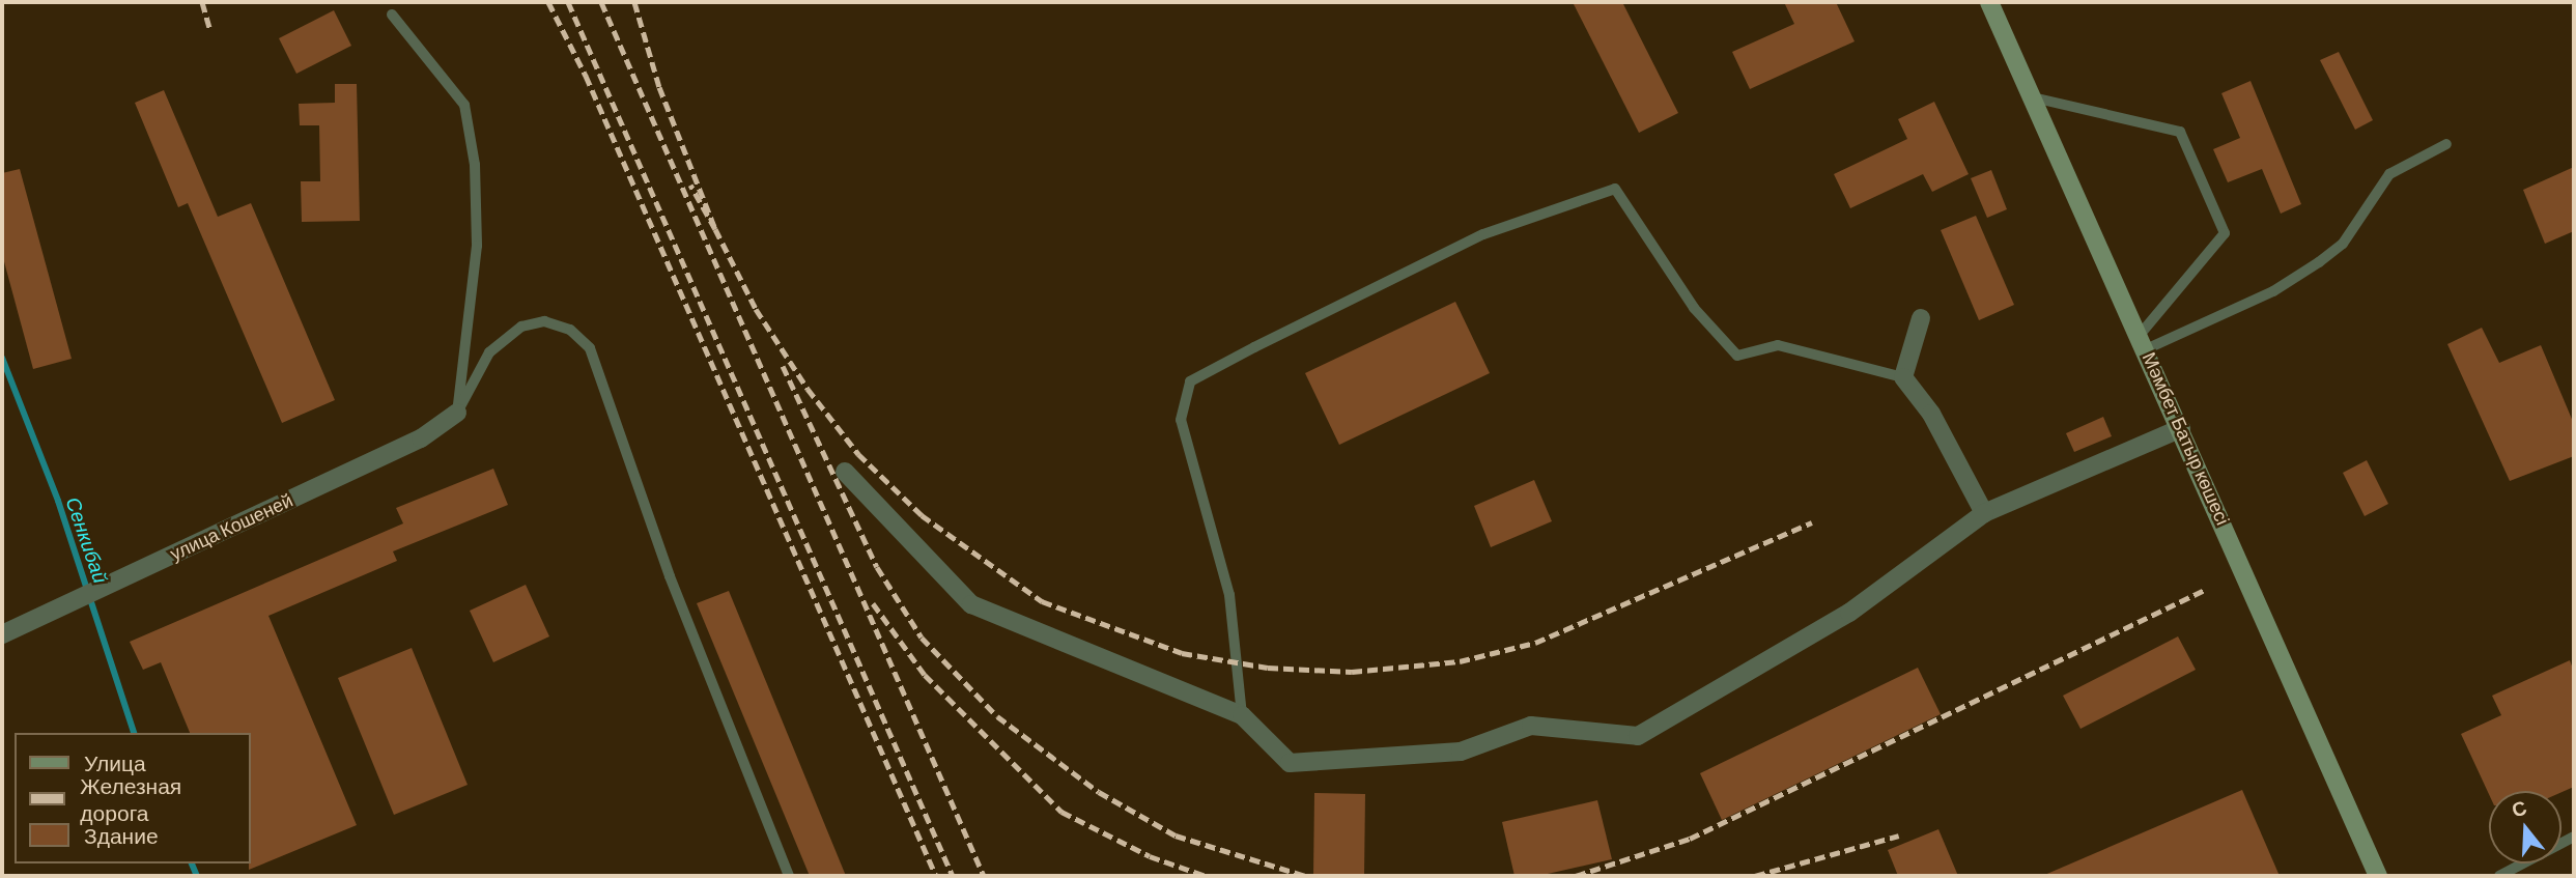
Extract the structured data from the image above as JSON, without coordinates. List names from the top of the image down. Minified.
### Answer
{"streets":{"main road":["Мәмбет Батыр көшесі"],"street":["улица Кошеней"]},"water":["Сенкибай"],"legend":["Улица","Железная дорога","Здание"],"north":"top"}
